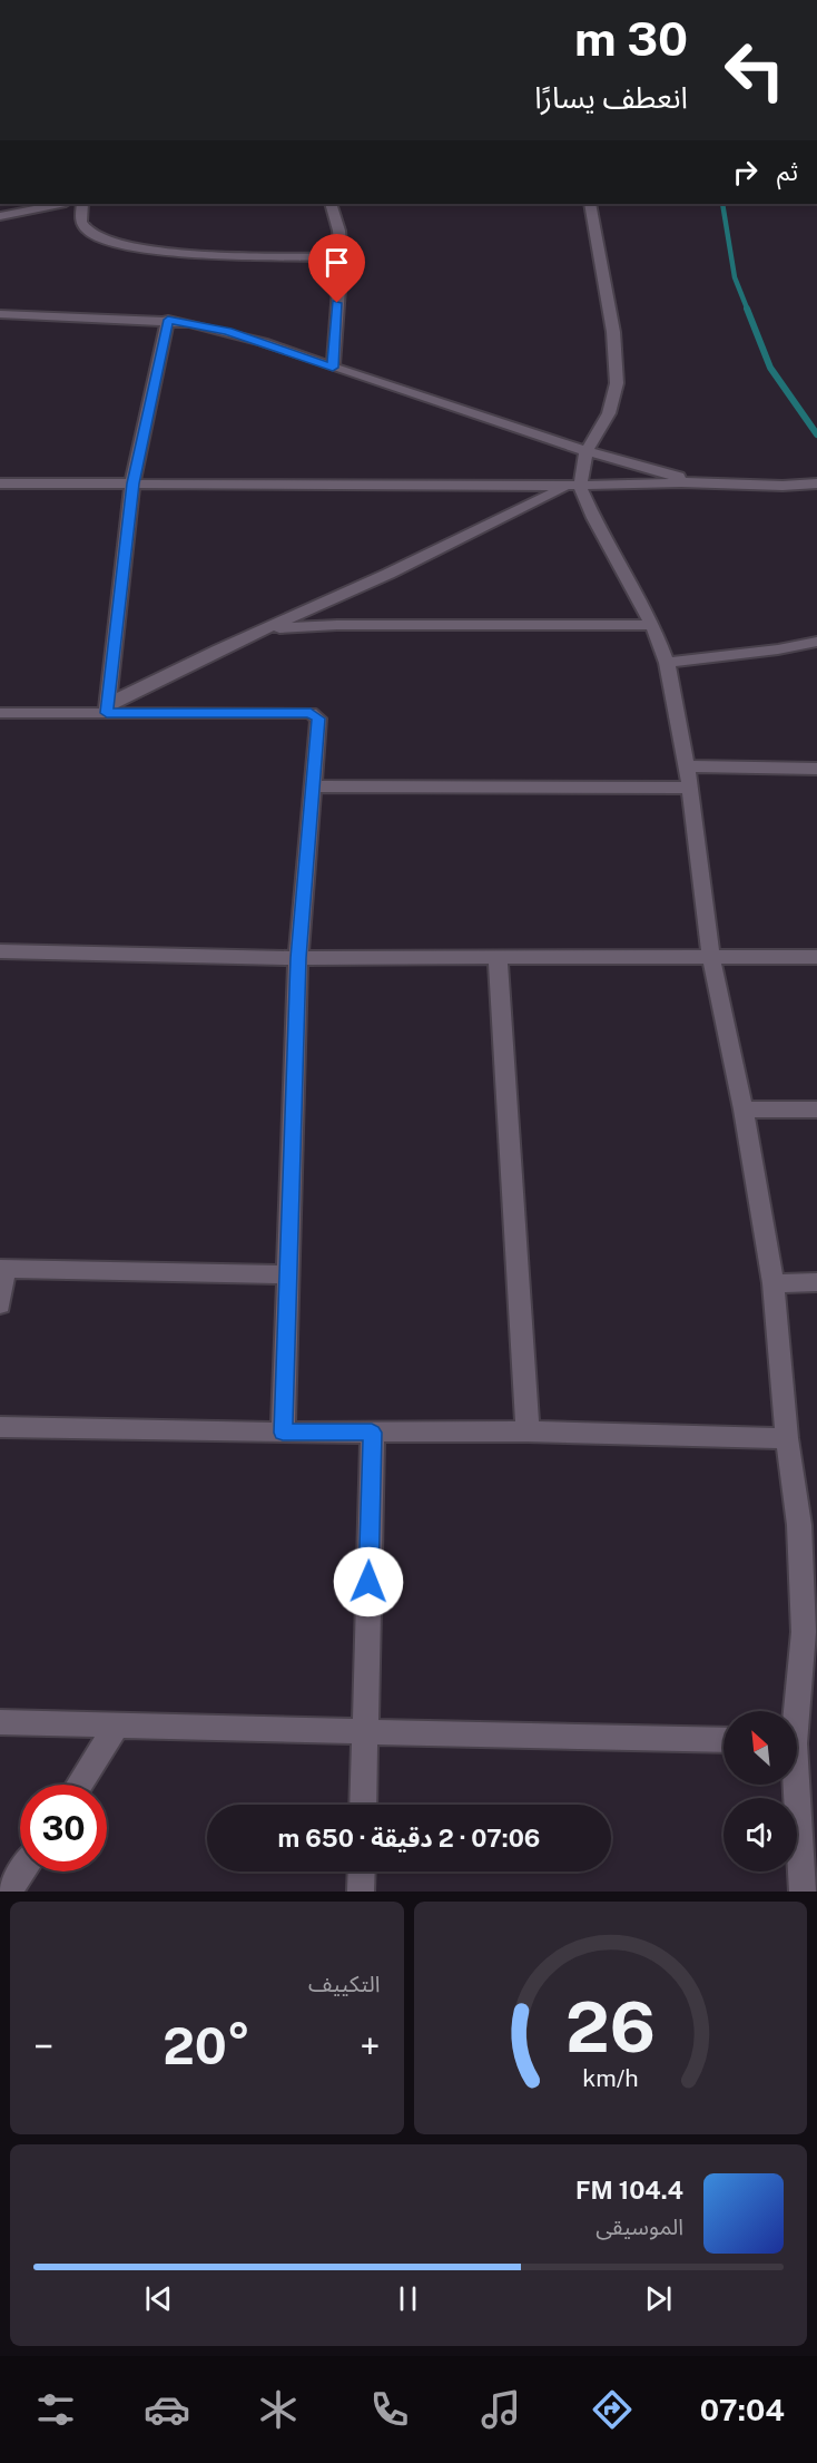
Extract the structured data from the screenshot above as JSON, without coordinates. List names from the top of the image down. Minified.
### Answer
{"north":"top left","page":{"turn":["30 m","انعطف يسارًا"],"then":"ثم","limit":"30","trip":"07:06 · 2 دقيقة · 650 m","tile":"التكييف","heat":["−","20°","+"],"song":["104.4 FM","الموسيقى"],"tabs":"07:04","gauge":["26","km/h"]}}
